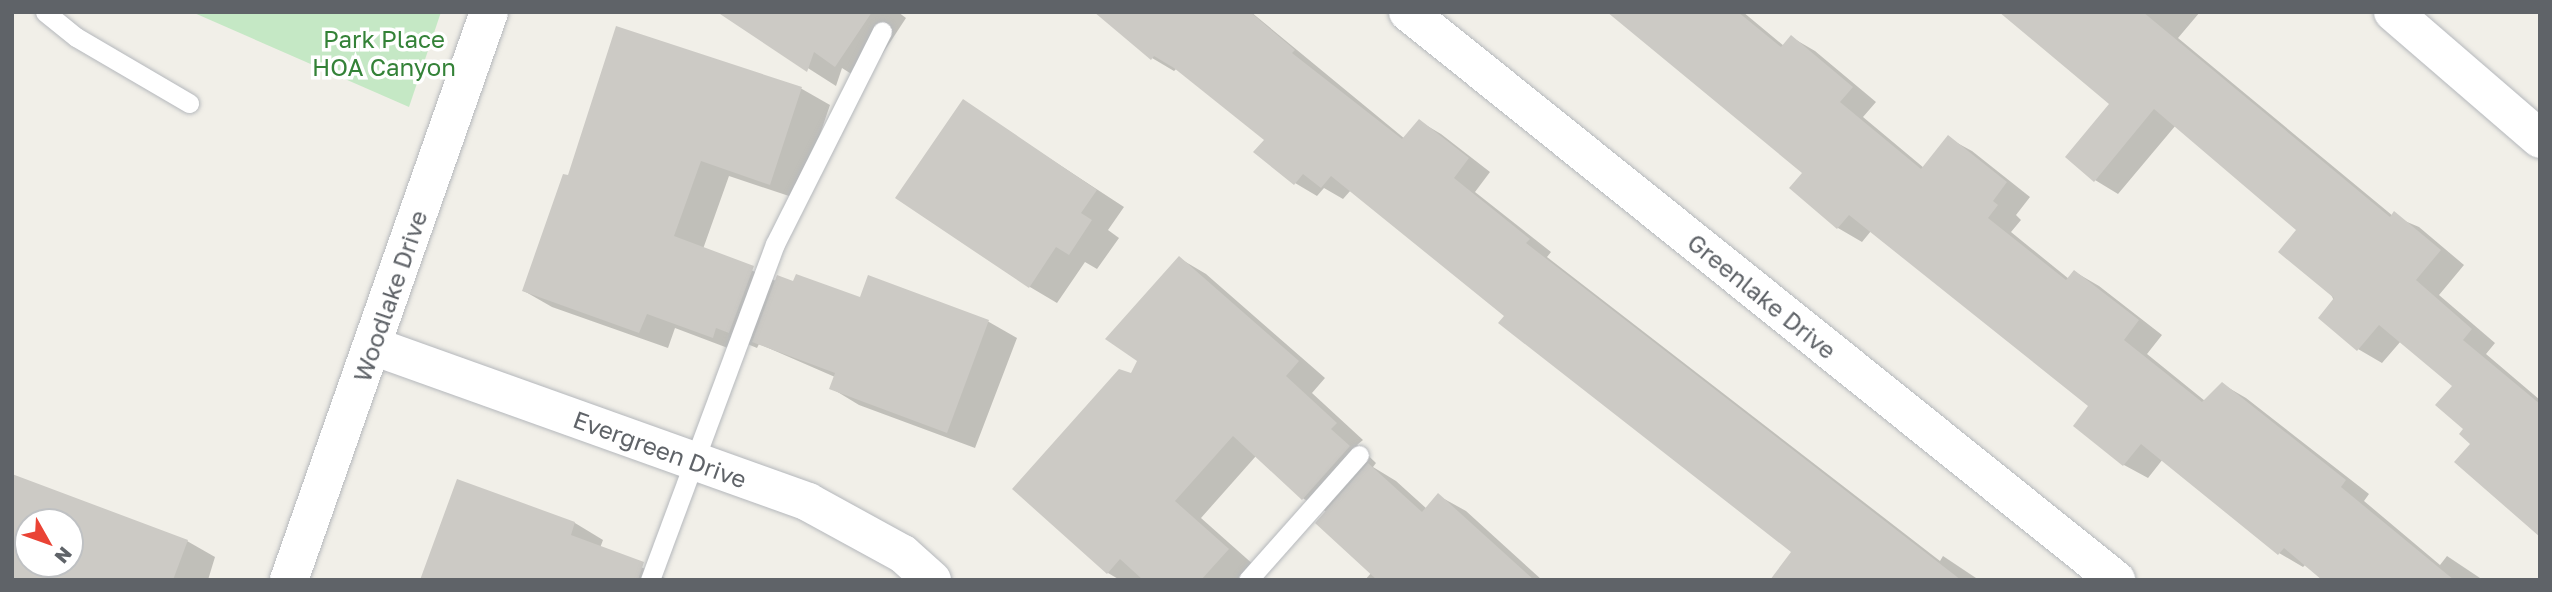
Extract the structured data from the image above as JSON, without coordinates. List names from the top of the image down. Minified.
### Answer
{"streets":{"street":["Woodlake Drive","Greenlake Drive","Evergreen Drive"]},"crossings":[["Woodlake Drive","Evergreen Drive"]],"parks":["Park Place HOA Canyon"],"north":"bottom right"}
